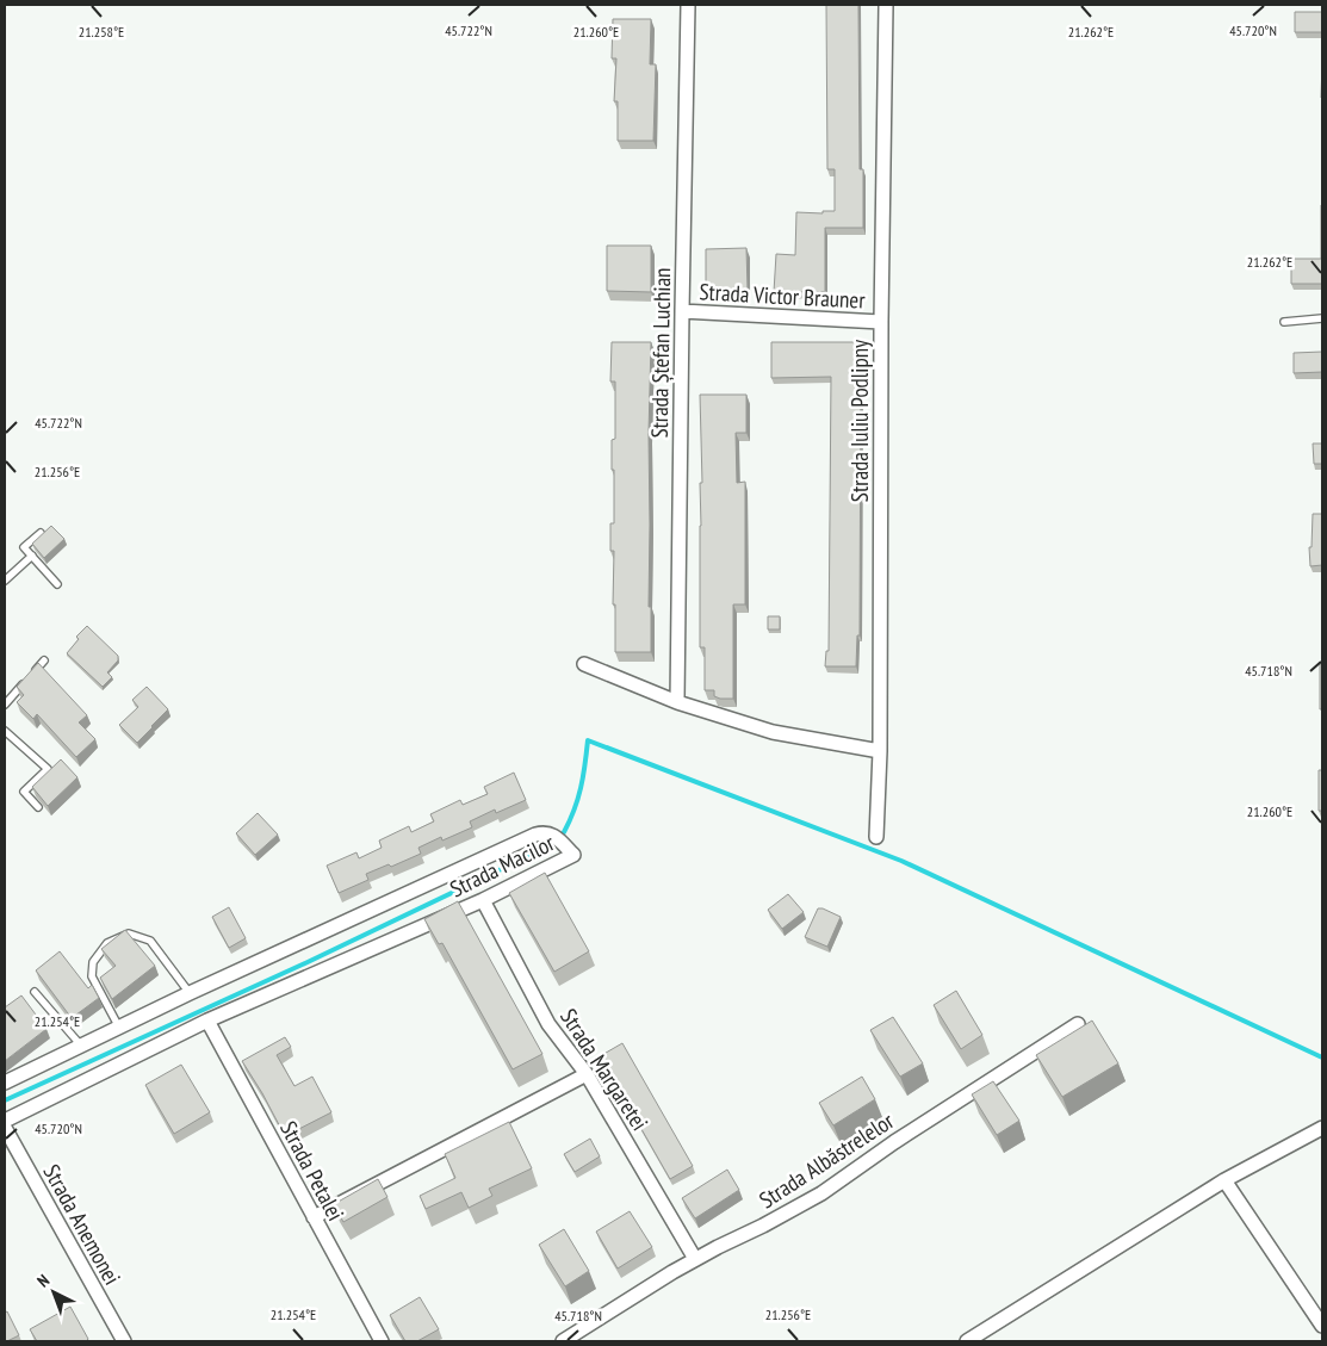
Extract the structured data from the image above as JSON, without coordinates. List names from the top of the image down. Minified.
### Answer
{"streets":{"street":["Strada Victor Brauner","Strada Ștefan Luchian","Strada Iuliu Podlipny","Strada Macilor","Strada Margaretei","Strada Albăstrelelor","Strada Petalei","Strada Anemonei"]},"crossings":[["Strada Victor Brauner","Strada Ștefan Luchian"],["Strada Victor Brauner","Strada Iuliu Podlipny"],["Strada Macilor","Strada Margaretei"],["Strada Macilor","Strada Petalei"],["Strada Margaretei","Strada Albăstrelelor"]],"north":"top left","coordinates":["45.722°N","45.720°N","21.260°E","21.262°E","21.258°E","21.256°E","45.718°N","21.254°E"]}
